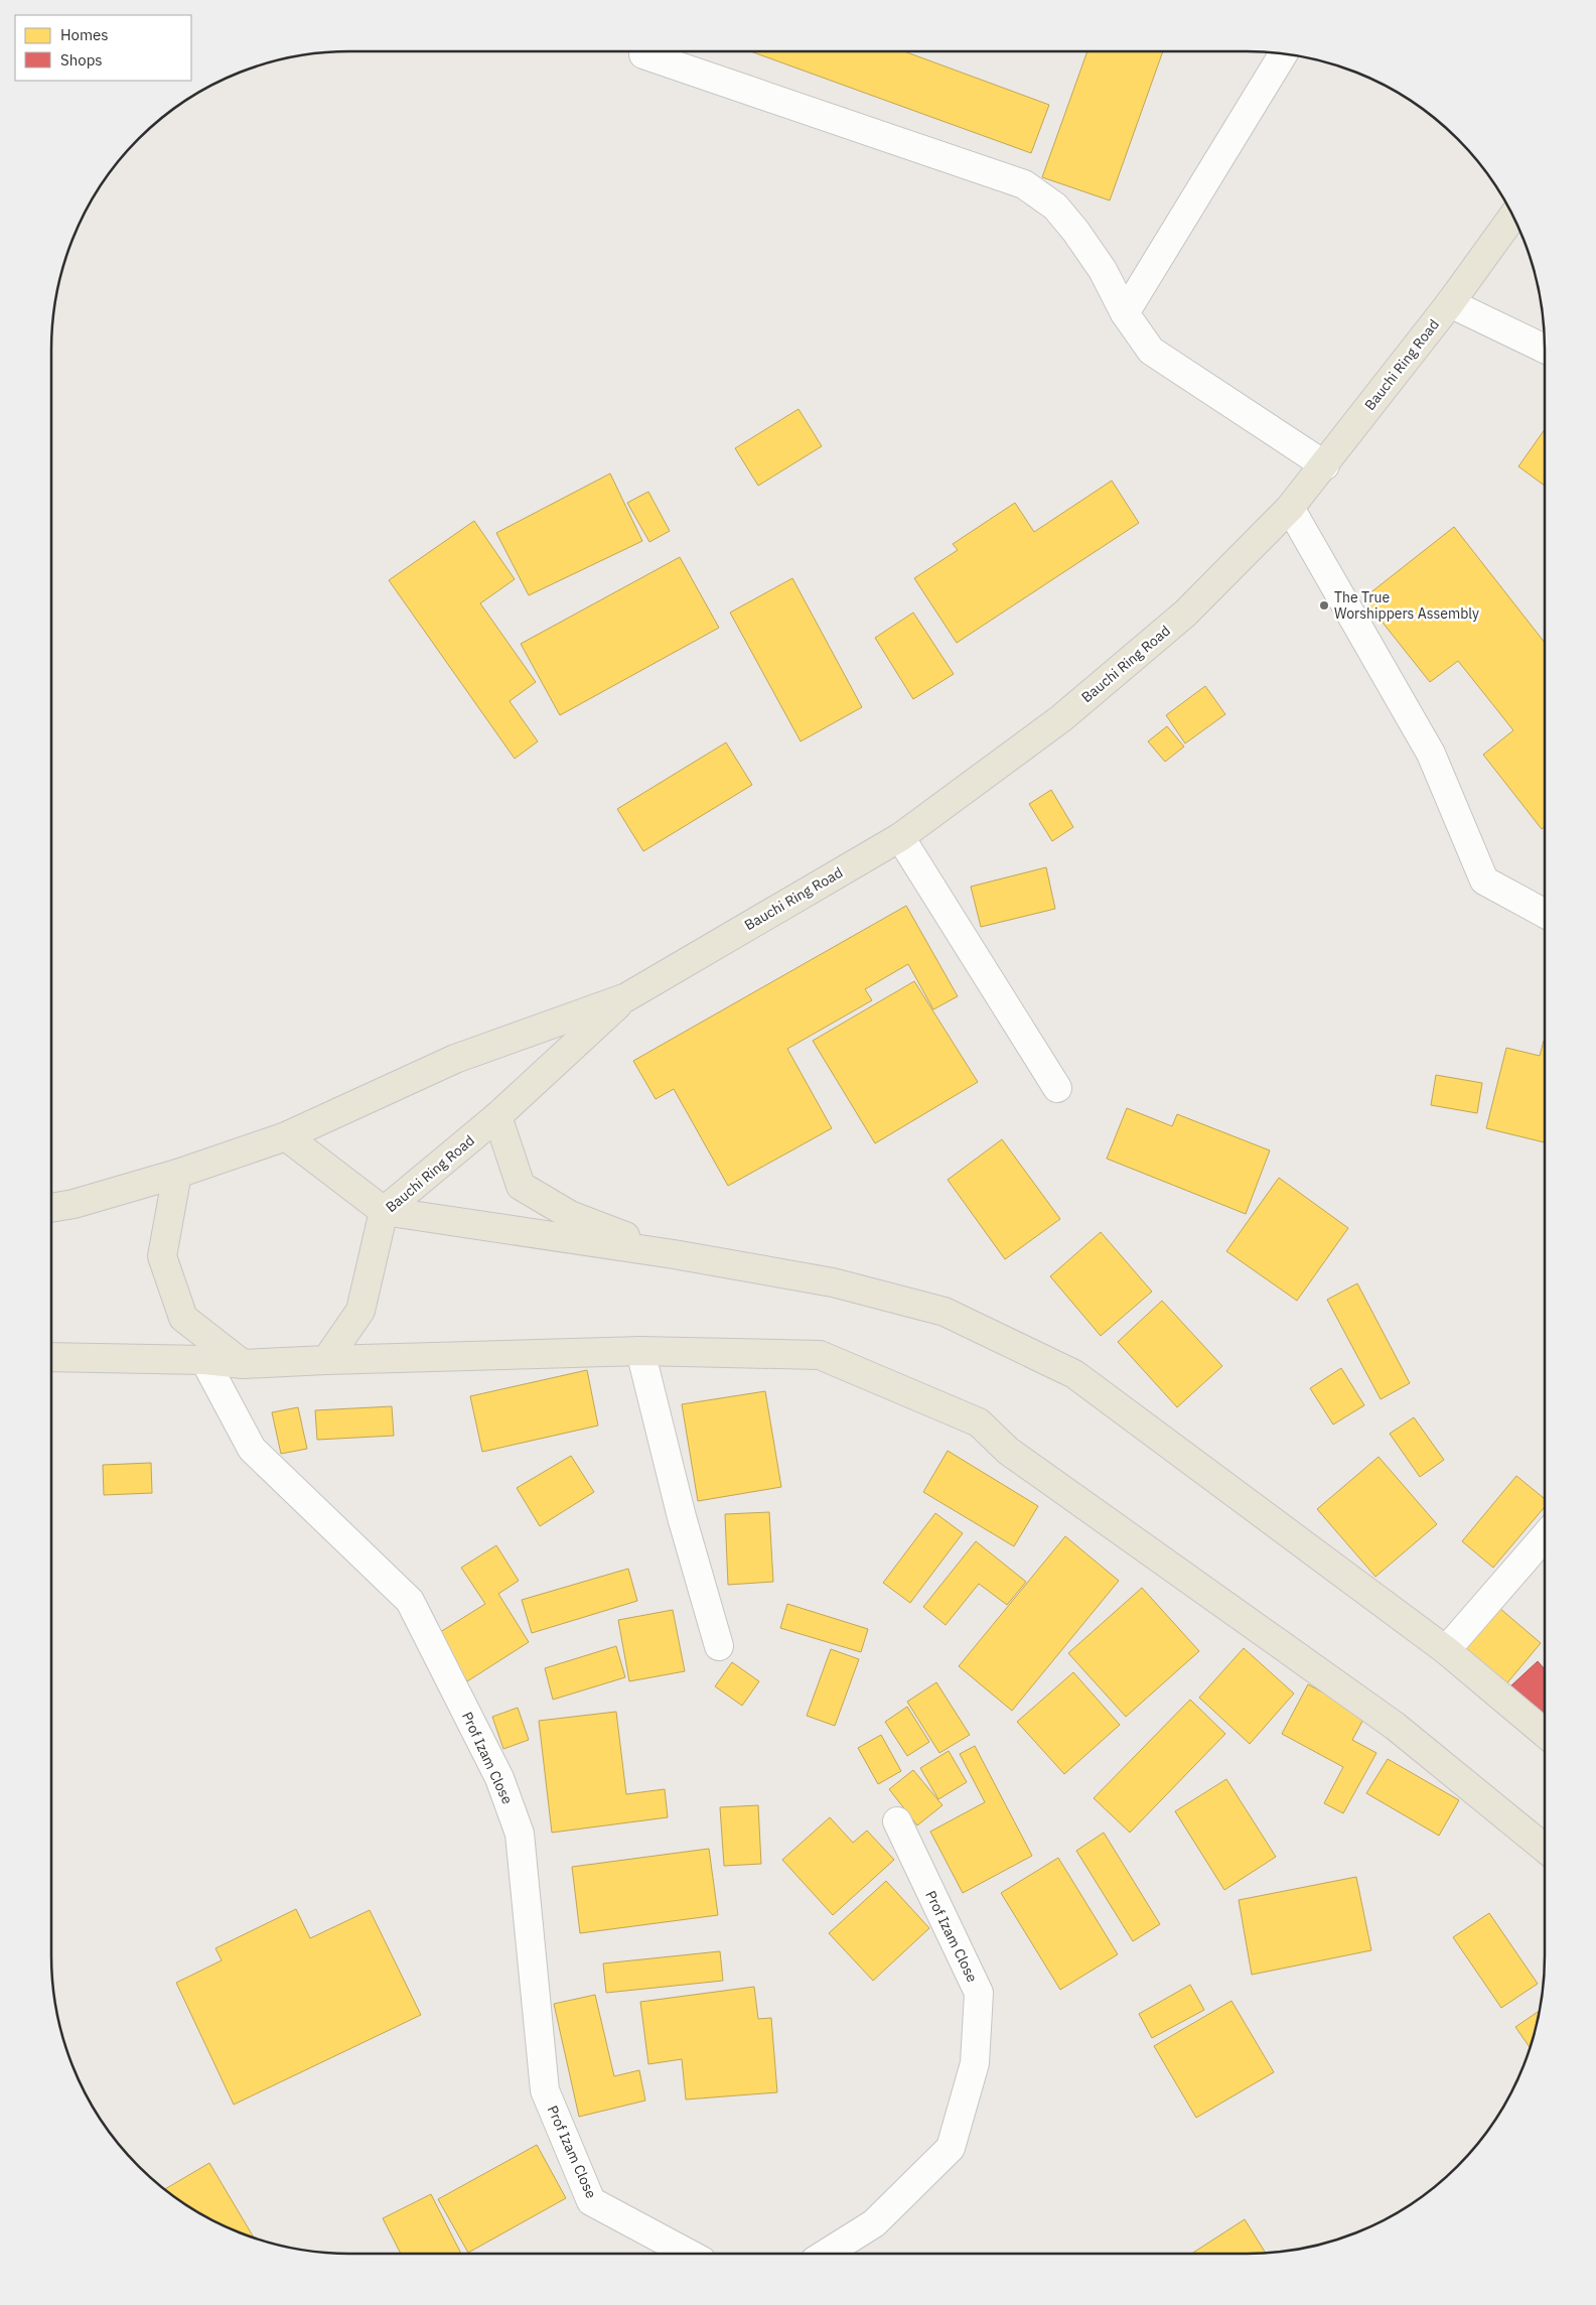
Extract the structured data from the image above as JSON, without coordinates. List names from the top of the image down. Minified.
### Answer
{"streets":{"main road":["Bauchi Ring Road"],"street":["Prof Izam Close"]},"places":["The True Worshippers Assembly"],"legend":["Homes","Shops"]}
